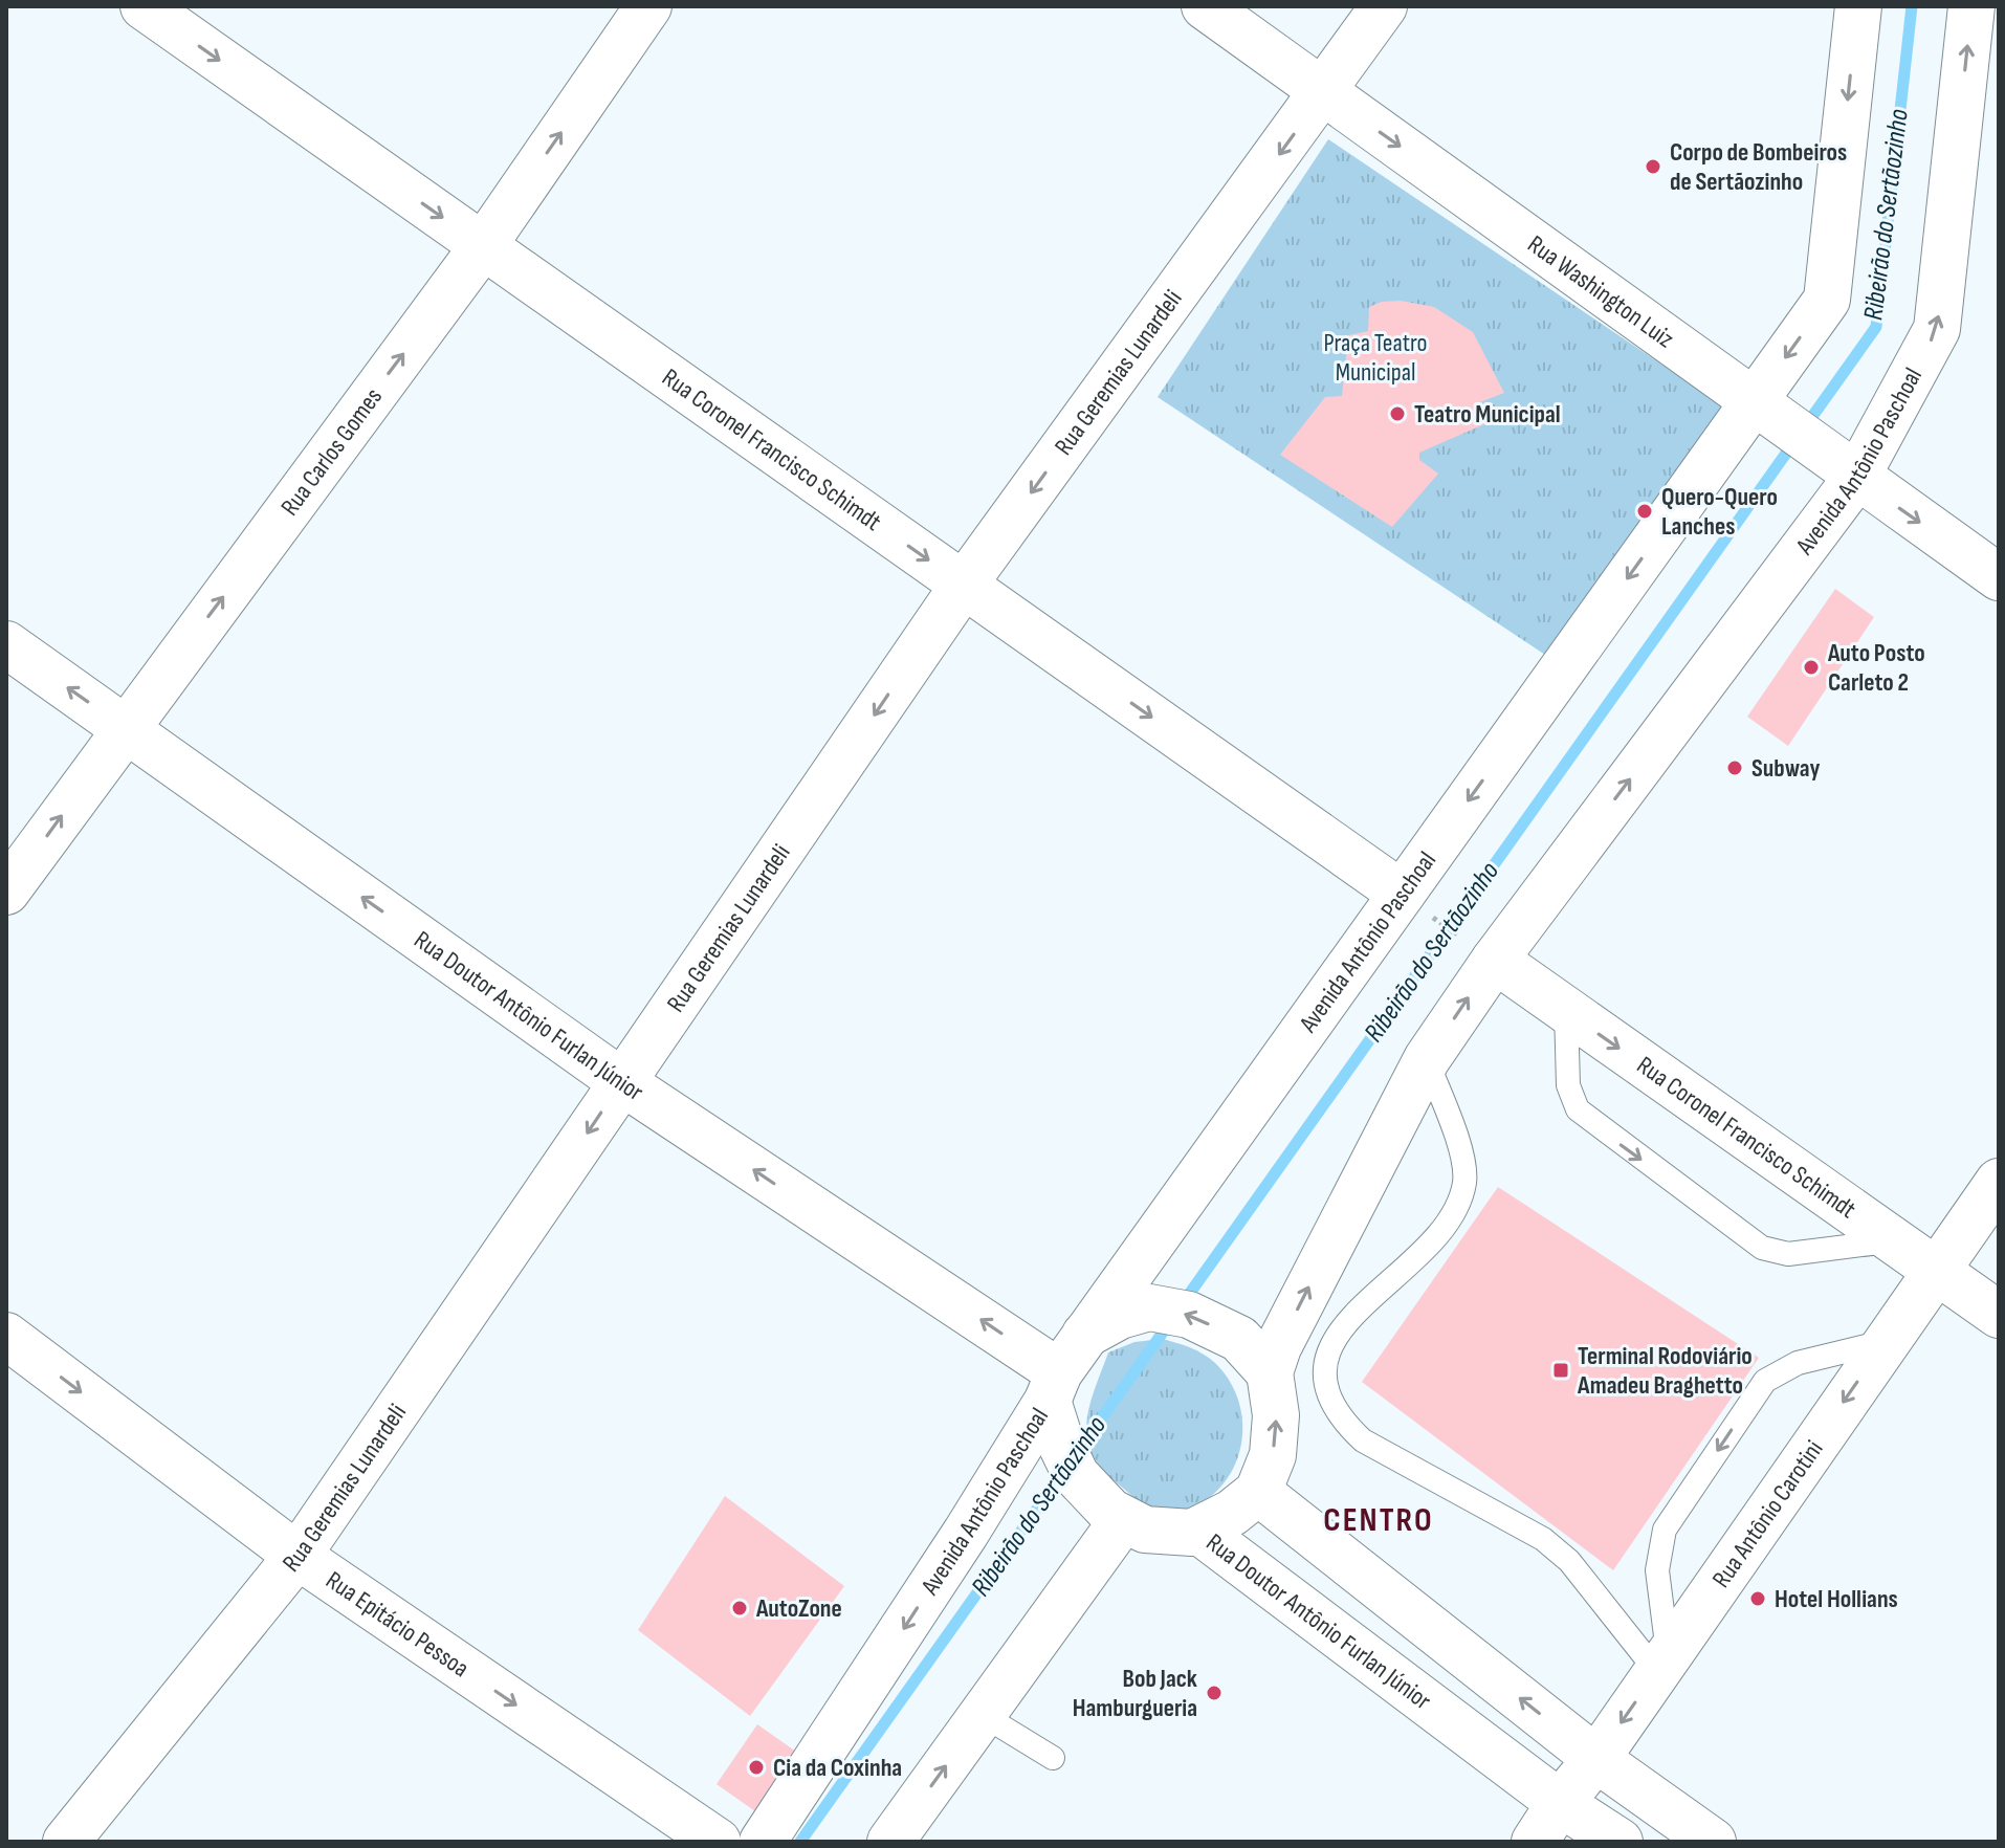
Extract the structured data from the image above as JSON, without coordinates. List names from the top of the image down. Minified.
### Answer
{"streets":{"street":["Rua Washington Luiz","Rua Geremias Lunardeli","Rua Coronel Francisco Schimdt","Rua Carlos Gomes","Avenida Antônio Paschoal","Rua Doutor Antônio Furlan Júnior","Rua Antônio Carotini","Rua Epitácio Pessoa"]},"crossings":[["Rua Washington Luiz","Rua Geremias Lunardeli"],["Rua Washington Luiz","Avenida Antônio Paschoal"],["Rua Geremias Lunardeli","Rua Coronel Francisco Schimdt"],["Rua Geremias Lunardeli","Rua Doutor Antônio Furlan Júnior"],["Rua Geremias Lunardeli","Rua Epitácio Pessoa"],["Rua Coronel Francisco Schimdt","Rua Carlos Gomes"],["Rua Coronel Francisco Schimdt","Avenida Antônio Paschoal"],["Rua Coronel Francisco Schimdt","Rua Antônio Carotini"],["Rua Carlos Gomes","Rua Doutor Antônio Furlan Júnior"],["Avenida Antônio Paschoal","Rua Doutor Antônio Furlan Júnior"],["Rua Doutor Antônio Furlan Júnior","Rua Antônio Carotini"]],"one_way":["Rua Washington Luiz","Rua Geremias Lunardeli","Rua Coronel Francisco Schimdt","Rua Carlos Gomes","Rua Doutor Antônio Furlan Júnior","Rua Antônio Carotini","Rua Epitácio Pessoa"],"districts":["CENTRO"],"water":["Ribeirão do Sertãozinho"],"parks":["Praça Teatro Municipal"],"places":{"other":["Corpo de Bombeiros de Sertãozinho","Teatro Municipal","Quero-Quero Lanches","Auto Posto Carleto 2","Subway","Hotel Hollians","AutoZone","Bob Jack Hamburgueria","Cia da Coxinha"],"transit":["Terminal Rodoviário Amadeu Braghetto"]}}
